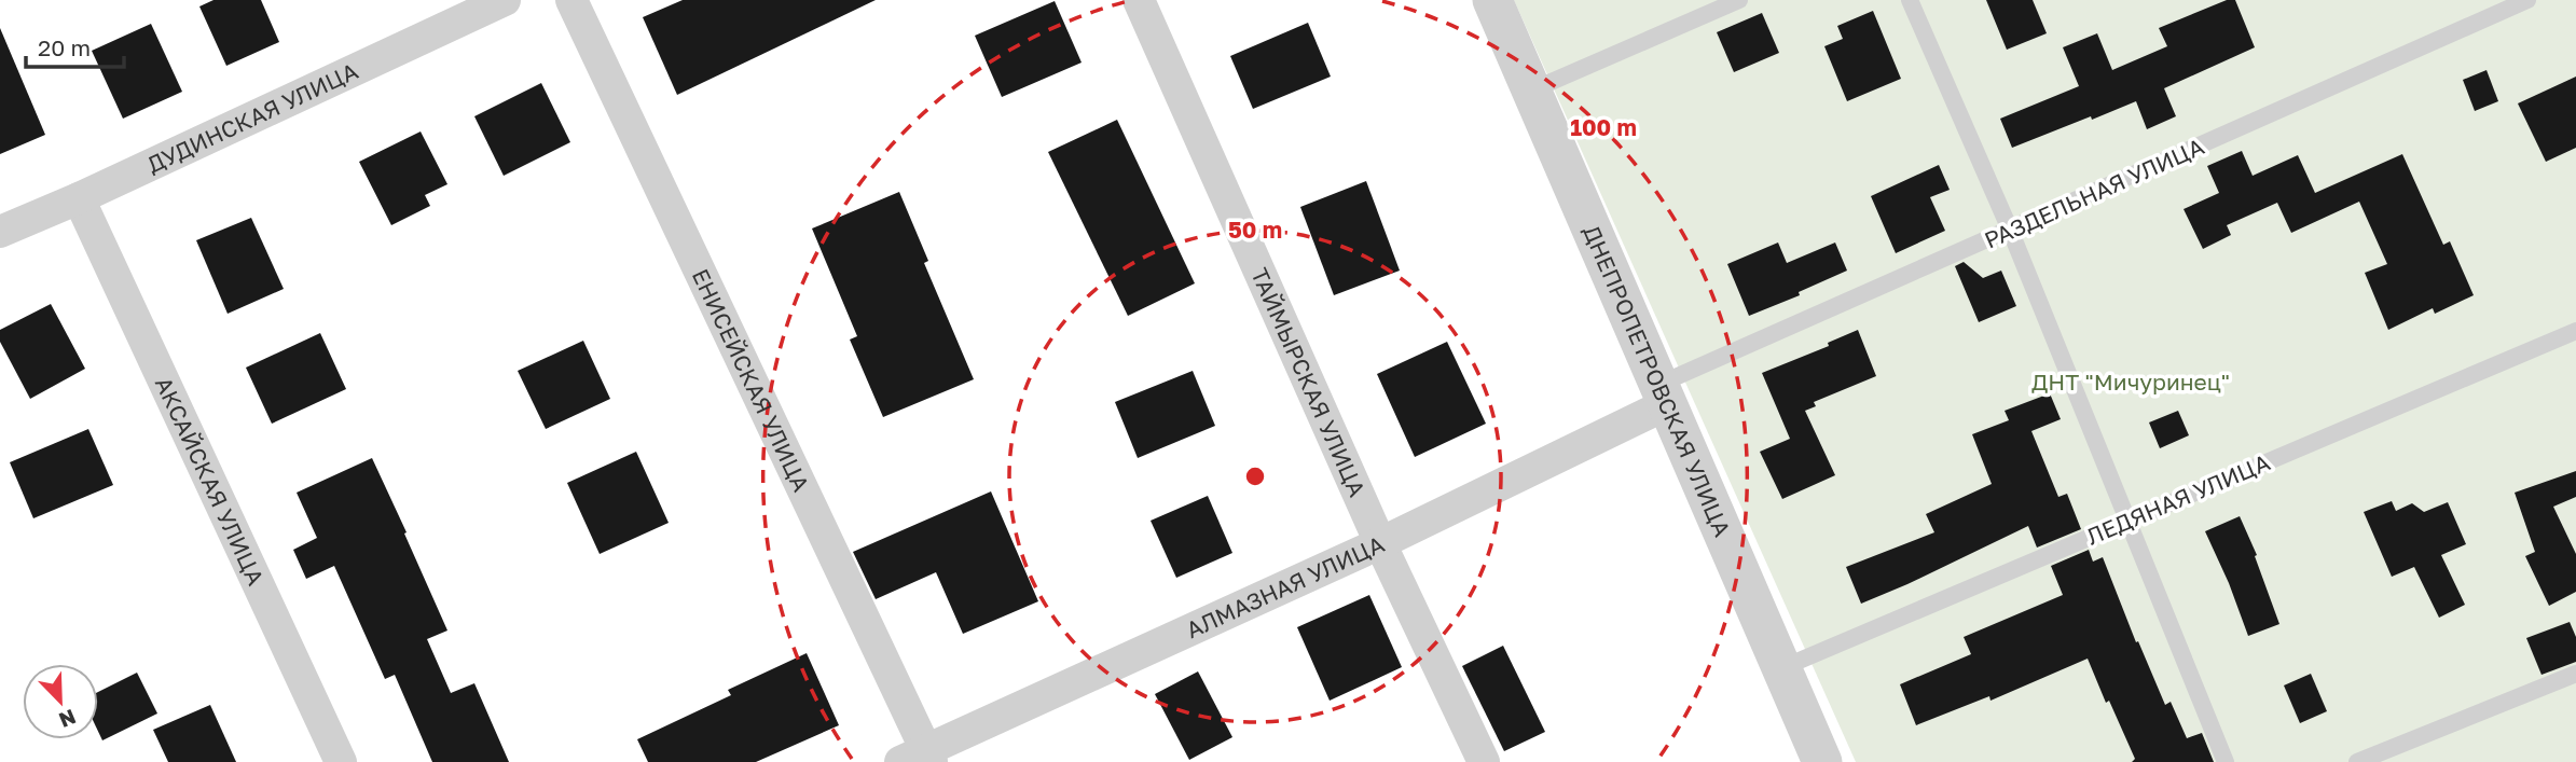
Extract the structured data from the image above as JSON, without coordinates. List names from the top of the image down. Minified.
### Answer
{"streets":{"street":["ДУДИНСКАЯ УЛИЦА","ЕНИСЕЙСКАЯ УЛИЦА","ДНЕПРОПЕТРОВСКАЯ УЛИЦА","ТАЙМЫРСКАЯ УЛИЦА","АКСАЙСКАЯ УЛИЦА","АЛМАЗНАЯ УЛИЦА"],"lane":["РАЗДЕЛЬНАЯ УЛИЦА","ЛЕДЯНАЯ УЛИЦА"]},"crossings":[["ДУДИНСКАЯ УЛИЦА","АКСАЙСКАЯ УЛИЦА"],["РАЗДЕЛЬНАЯ УЛИЦА","ДНЕПРОПЕТРОВСКАЯ УЛИЦА"],["РАЗДЕЛЬНАЯ УЛИЦА","АЛМАЗНАЯ УЛИЦА"],["ЕНИСЕЙСКАЯ УЛИЦА","АЛМАЗНАЯ УЛИЦА"],["ДНЕПРОПЕТРОВСКАЯ УЛИЦА","ЛЕДЯНАЯ УЛИЦА"],["ДНЕПРОПЕТРОВСКАЯ УЛИЦА","АЛМАЗНАЯ УЛИЦА"],["ТАЙМЫРСКАЯ УЛИЦА","АЛМАЗНАЯ УЛИЦА"]],"parks":["ДНТ \"Мичуринец\""],"scale_bar":"20 m","north":"bottom right","rings":["100 m","50 m"]}
